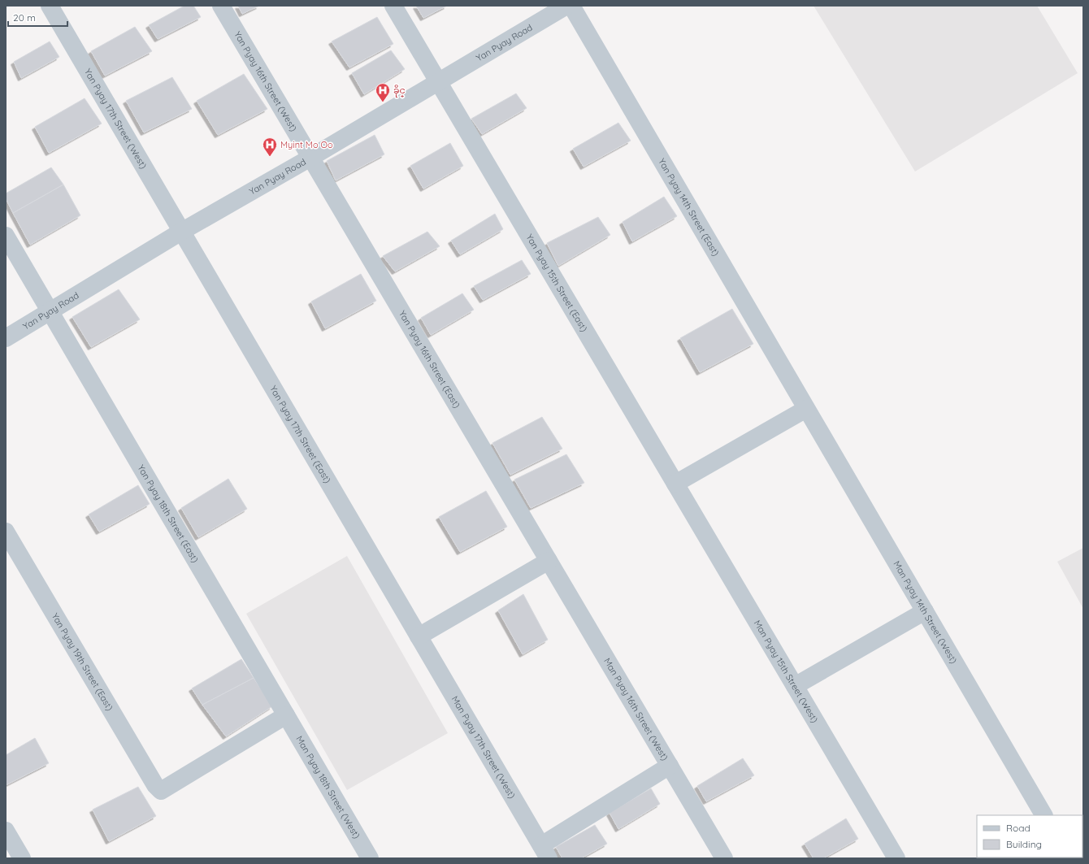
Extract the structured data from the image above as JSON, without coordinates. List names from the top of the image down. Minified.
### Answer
{"streets":{"street":["Yan Pyay Road","Yan Pyay 16th Street (West)","Yan Pyay 17th Street (West)","Yan Pyay 14th Street (East)","Yan Pyay 15th Street (East)","Yan Pyay 16th Street (East)","Yan Pyay 17th Street (East)","Yan Pyay 18th Street (East)","Man Pyay 14th Street (West)","Yan Pyay 19th Street (East)","Man Pyay 15th Street (West)","Man Pyay 16th Street (West)","Man Pyay 17th Street (West)","Man Pyay 18th Street (West)"]},"crossings":[["Yan Pyay Road","Yan Pyay 16th Street (West)"],["Yan Pyay Road","Yan Pyay 17th Street (West)"],["Yan Pyay Road","Yan Pyay 15th Street (East)"],["Yan Pyay Road","Yan Pyay 16th Street (East)"],["Yan Pyay Road","Yan Pyay 17th Street (East)"],["Yan Pyay Road","Yan Pyay 18th Street (East)"],["Yan Pyay 16th Street (West)","Yan Pyay 16th Street (East)"],["Yan Pyay 17th Street (West)","Yan Pyay 17th Street (East)"],["Yan Pyay 14th Street (East)","Man Pyay 14th Street (West)"],["Yan Pyay 15th Street (East)","Man Pyay 15th Street (West)"],["Yan Pyay 16th Street (East)","Man Pyay 16th Street (West)"],["Yan Pyay 17th Street (East)","Man Pyay 17th Street (West)"],["Yan Pyay 18th Street (East)","Yan Pyay 19th Street (East)"],["Yan Pyay 18th Street (East)","Man Pyay 18th Street (West)"],["Yan Pyay 19th Street (East)","Man Pyay 18th Street (West)"]],"places":{"hospital":["ခိုင္","Myint Mo Oo"]},"legend":["Road","Building"],"scale_bar":"20 m"}
